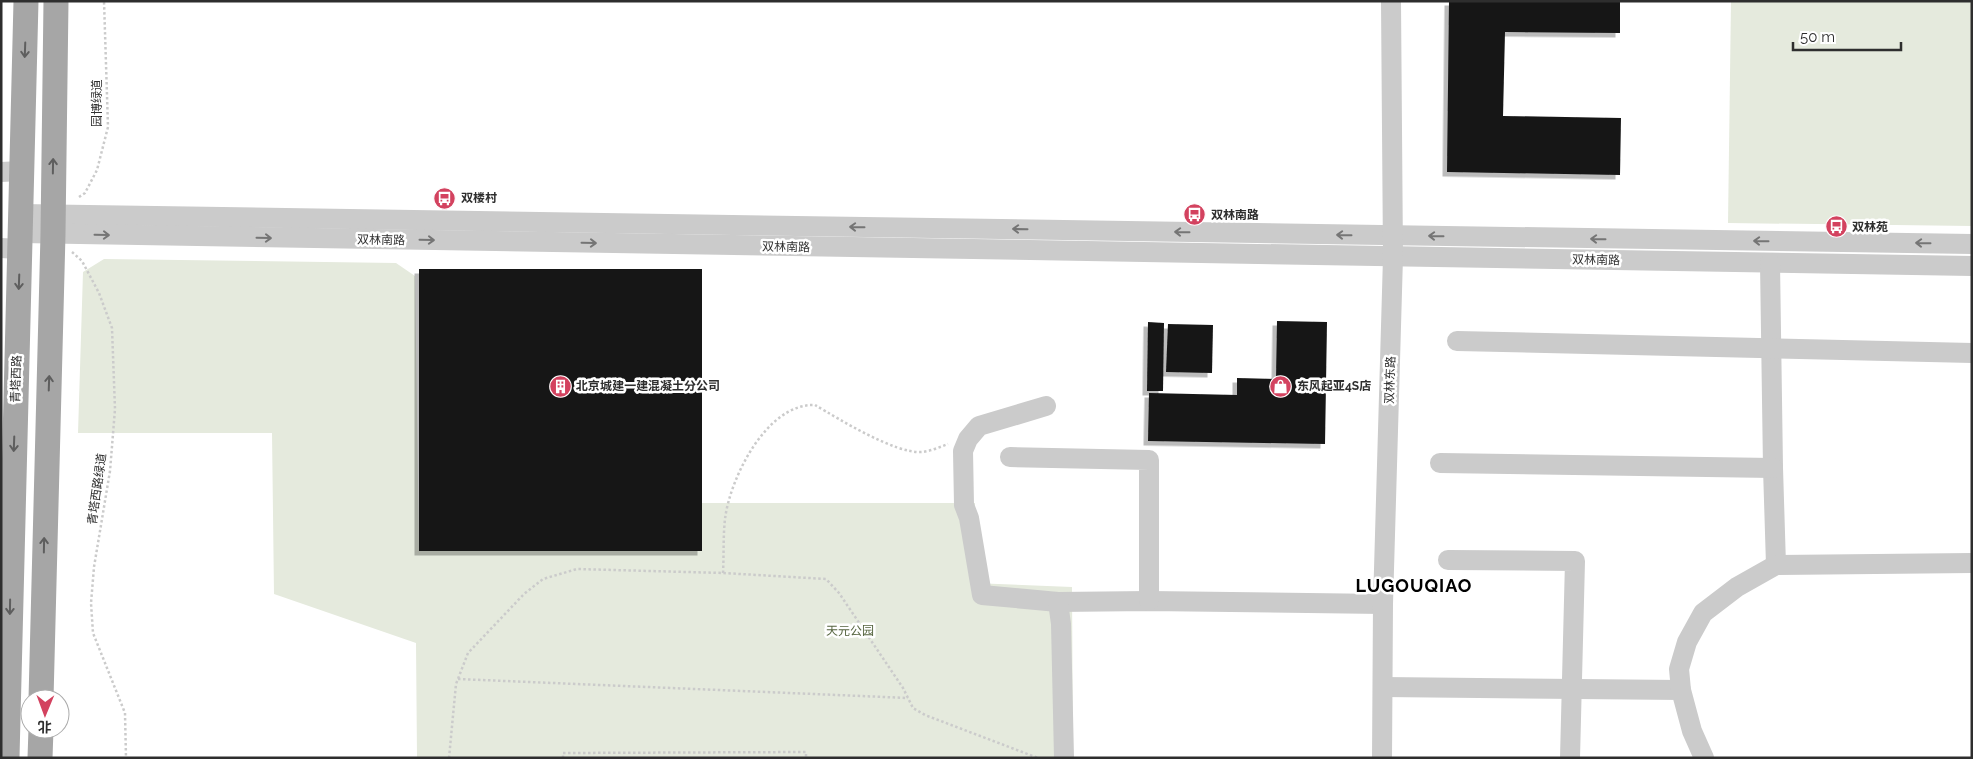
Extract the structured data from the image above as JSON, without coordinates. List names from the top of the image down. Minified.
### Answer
{"streets":{"main road":["青塔西路"],"street":["双林南路","双林东路"],"path":["园博绿道","青塔西路绿道"]},"crossings":[["双林南路","青塔西路"],["双林南路","双林东路"],["双林南路","青塔西路绿道"]],"districts":["LUGOUQIAO"],"parks":["天元公园"],"places":{"bus stop":["双楼村","双林南路","双林苑"],"building":["北京城建一建混凝土分公司"],"shop":["东风起亚4S店"]},"scale_bar":"50 m","north":"bottom"}
